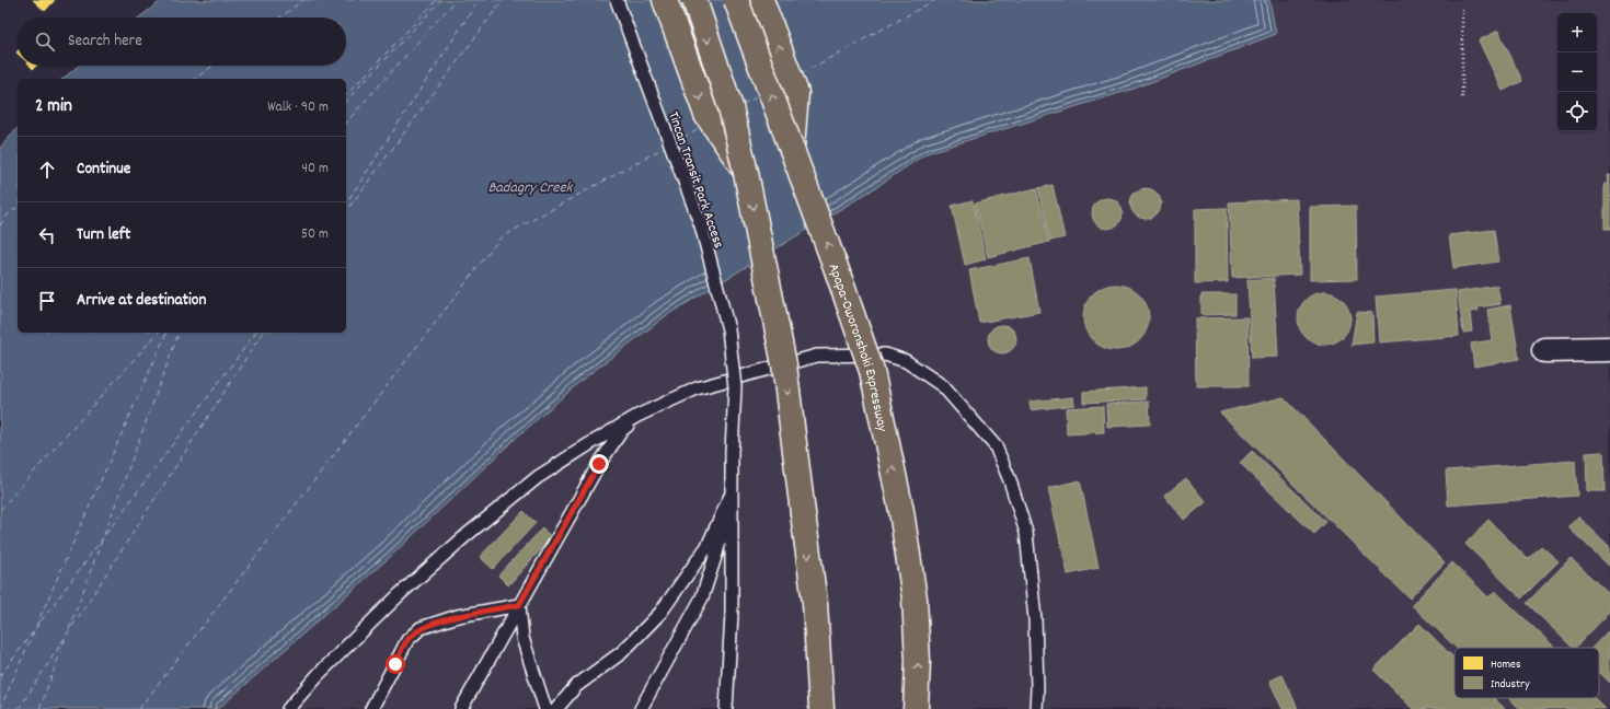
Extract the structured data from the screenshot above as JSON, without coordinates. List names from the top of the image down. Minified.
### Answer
{"streets":{"highway":["Apapa-Oworonshoki Expressway"],"lane":["Tincan Transit Park Access"]},"water":["Badagry Creek"],"legend":["Homes","Industry"],"page":{"map_buttons":["+","−"],"search":"Search here","heading":["2 min","Walk · 90 m"],"list":[["Continue","40 m"],["Turn left","50 m"],"Arrive at destination"]}}
